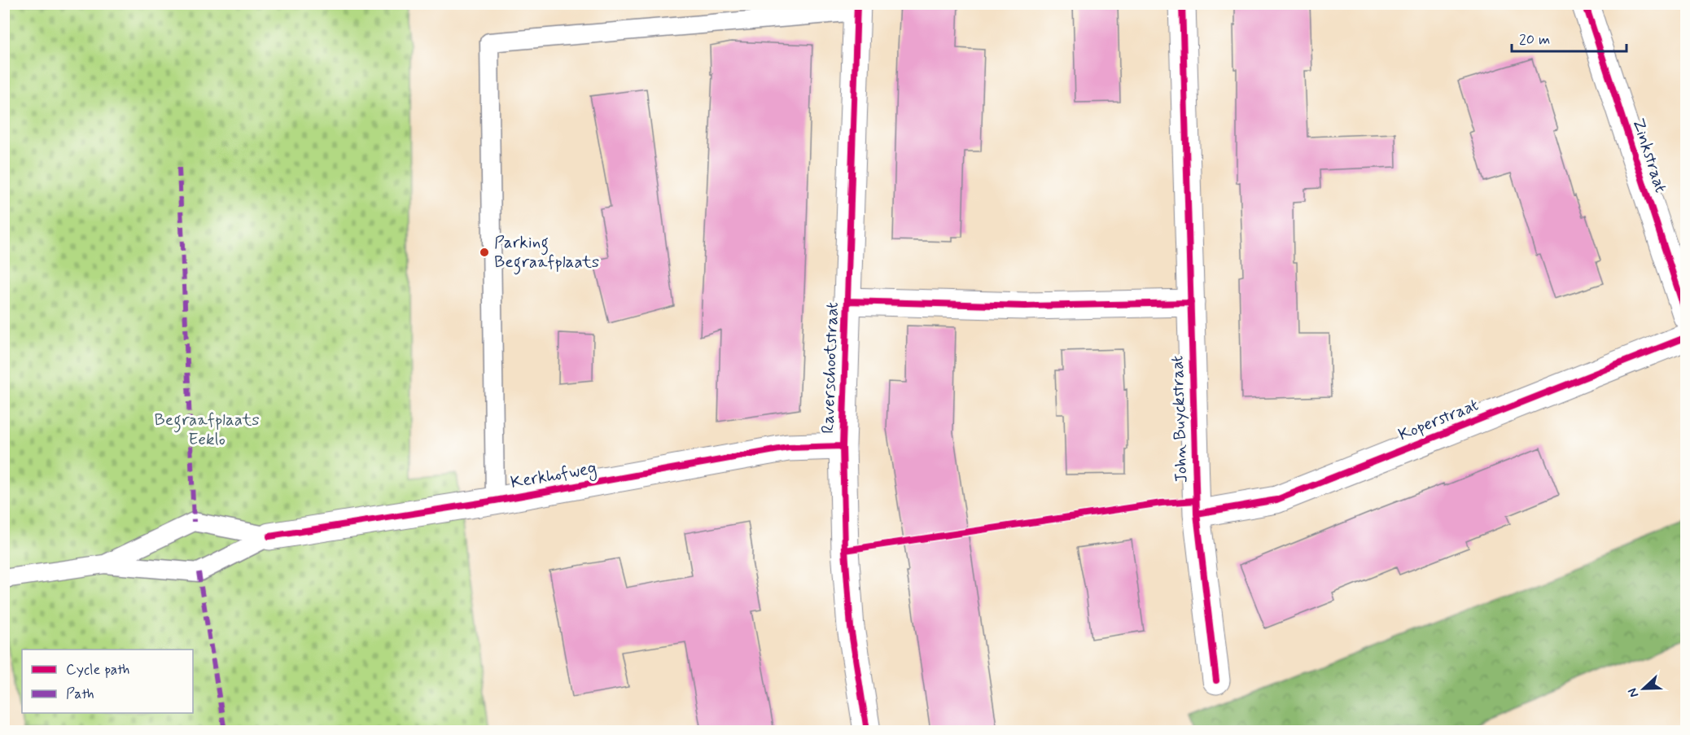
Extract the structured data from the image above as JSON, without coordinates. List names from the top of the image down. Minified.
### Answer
{"streets":{"street":["Zinkstraat","Raverschootstraat","John Buyckstraat","Koperstraat","Kerkhofweg"]},"crossings":[["Raverschootstraat","Kerkhofweg"],["John Buyckstraat","Koperstraat"]],"parks":["Begraafplaats Eeklo"],"places":["Parking Begraafplaats"],"legend":["Cycle path","Path"],"scale_bar":"20 m","north":"left"}
